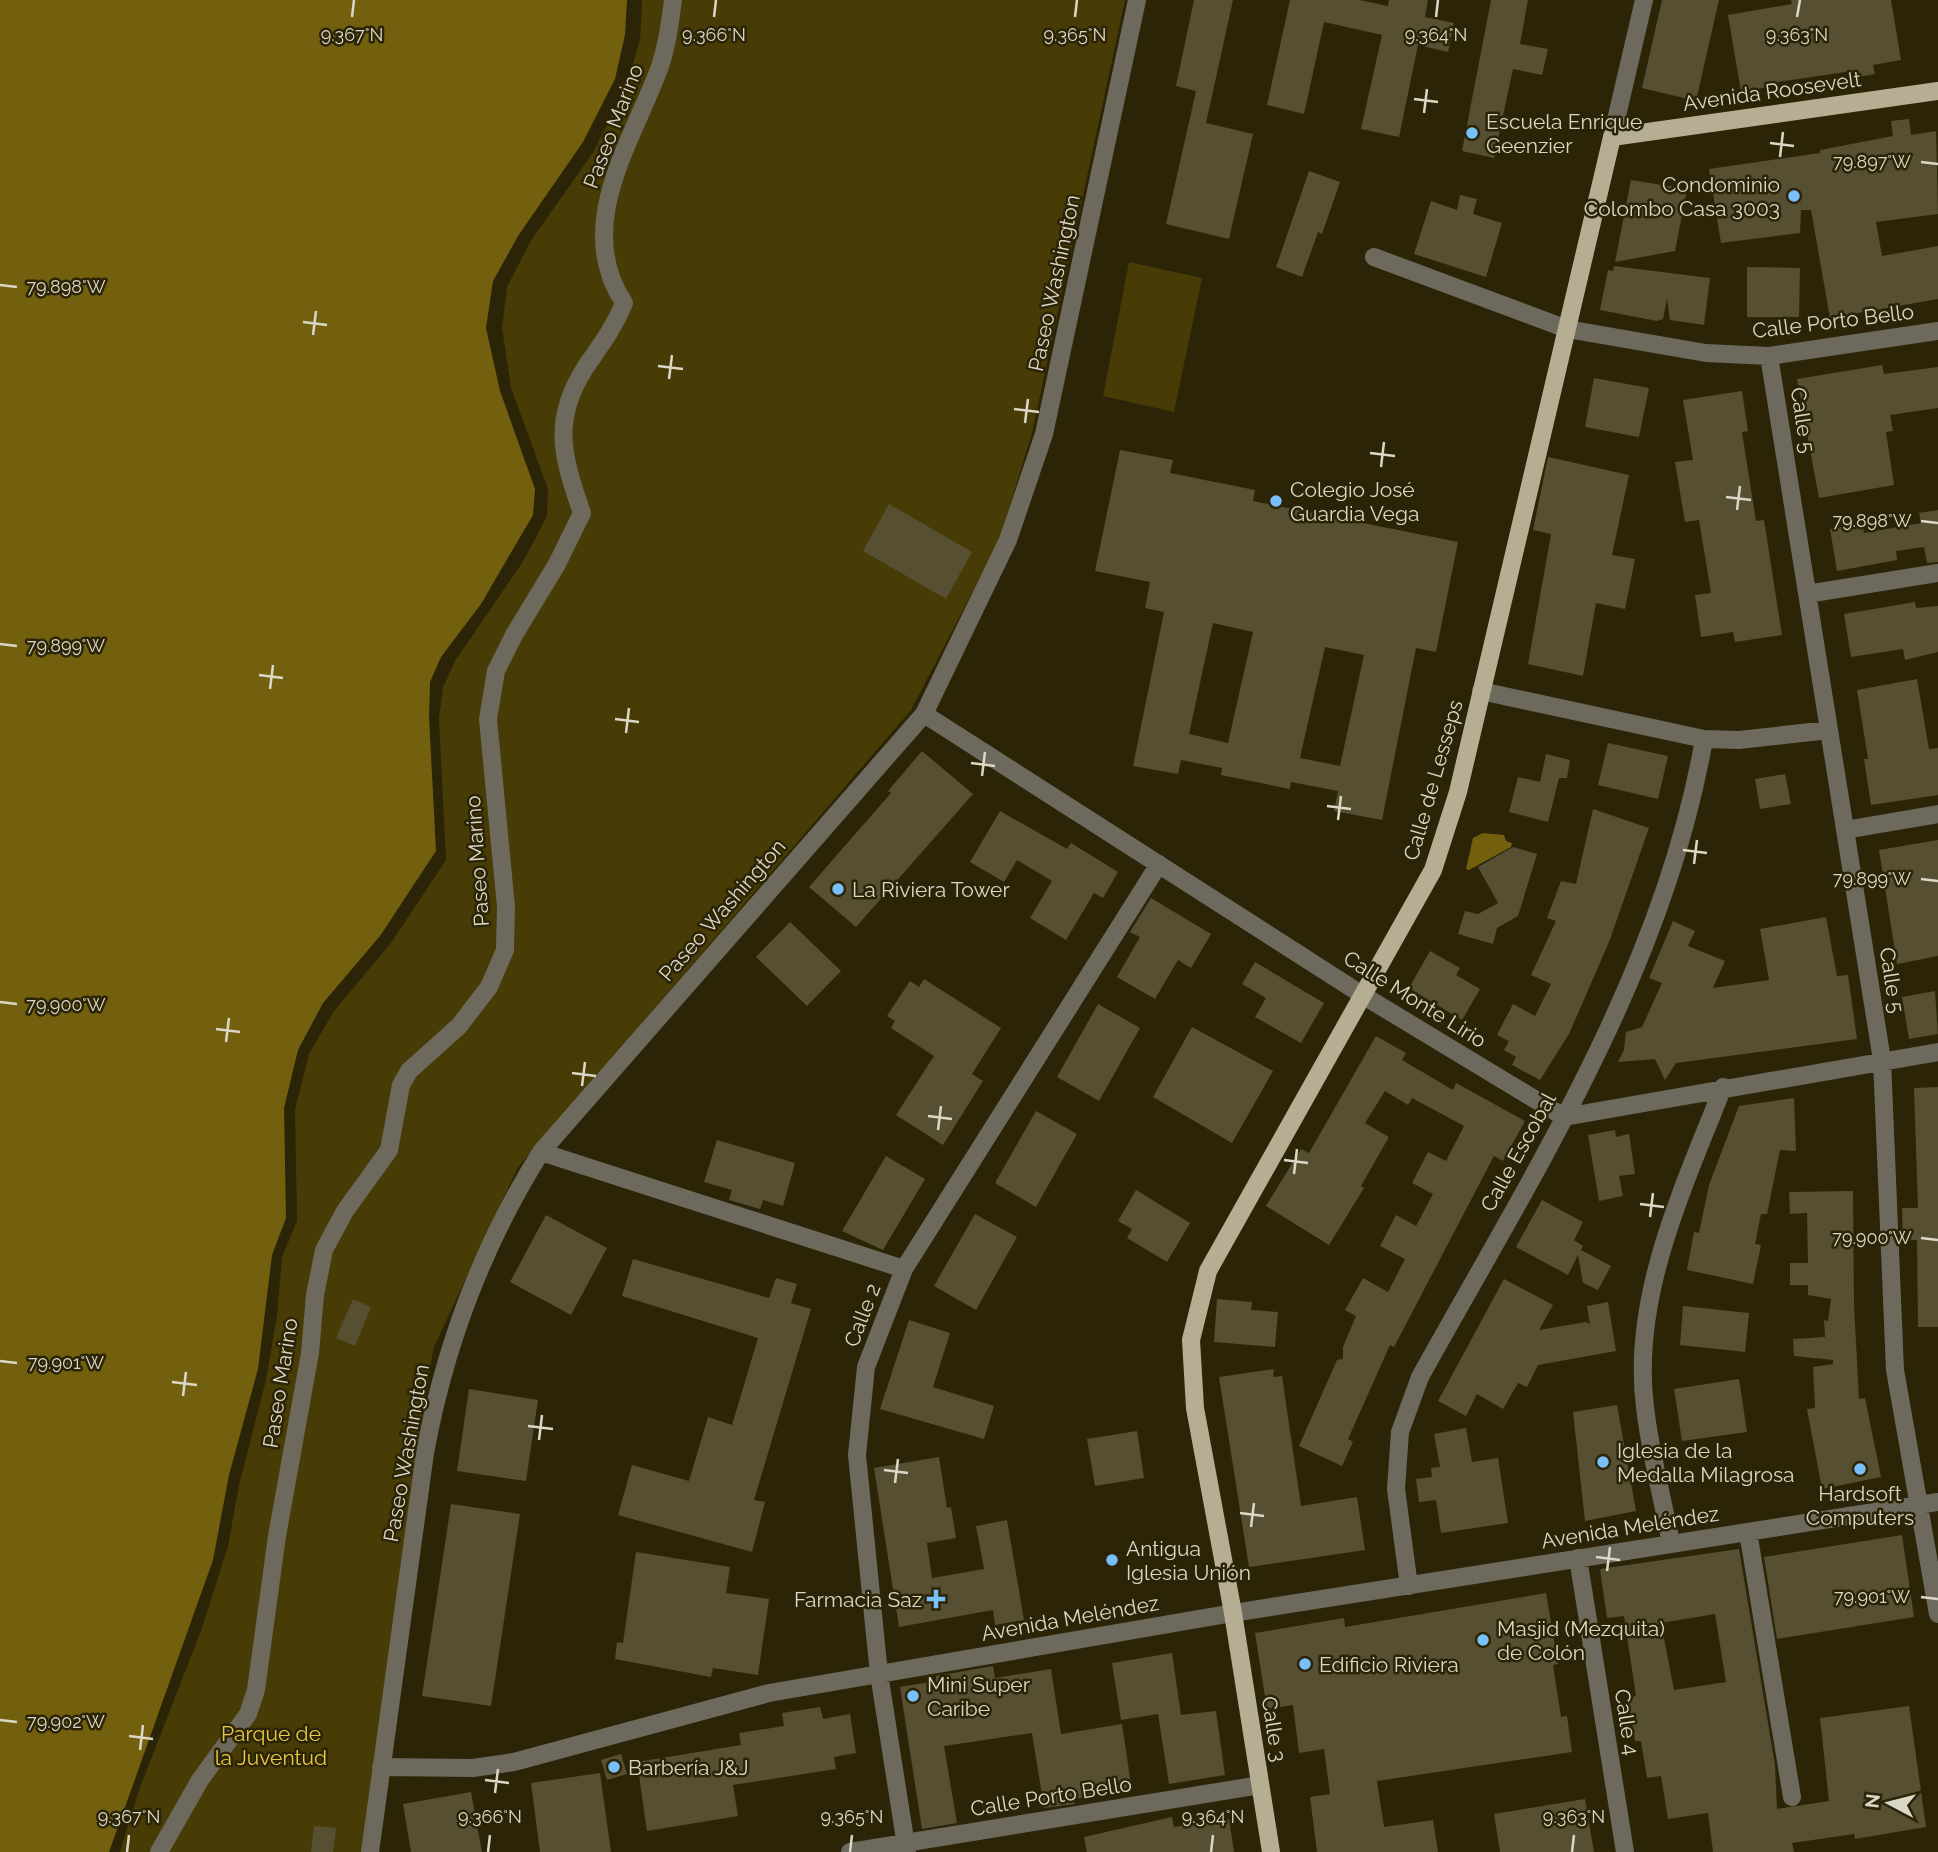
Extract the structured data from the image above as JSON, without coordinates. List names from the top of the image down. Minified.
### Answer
{"streets":{"main road":["Avenida Roosevelt","Calle de Lesseps","Calle 3"],"street":["Paseo Marino","Paseo Washington","Calle Porto Bello","Calle 5","Calle Monte Lirio","Calle Escobal","Calle 2","Avenida Meléndez","Calle 4"]},"crossings":[["Avenida Roosevelt","Calle de Lesseps"],["Paseo Washington","Calle Monte Lirio"],["Paseo Washington","Avenida Meléndez"],["Calle Porto Bello","Calle 5"],["Calle Porto Bello","Calle de Lesseps"],["Calle Porto Bello","Calle 2"],["Calle Porto Bello","Calle 3"],["Calle 5","Avenida Meléndez"],["Calle de Lesseps","Calle Monte Lirio"],["Calle de Lesseps","Avenida Meléndez"],["Calle de Lesseps","Calle 3"],["Calle Monte Lirio","Calle Escobal"],["Calle Monte Lirio","Calle 2"],["Calle Escobal","Avenida Meléndez"],["Calle 2","Avenida Meléndez"],["Avenida Meléndez","Calle 4"],["Avenida Meléndez","Calle 3"]],"parks":["Parque de la Juventud"],"places":{"other":["Escuela Enrique Geenzier","Condominio Colombo Casa 3003","Colegio José Guardia Vega","La Riviera Tower","Iglesia de la Medalla Milagrosa","Hardsoft Computers","Antigua Iglesia Unión","Masjid (Mezquita) de Colón","Edificio Riviera","Mini Super Caribe","Barbería J&J"],"health":["Farmacia Saz"]},"north":"left","coordinates":["9.367°N","9.366°N","9.365°N","9.364°N","9.363°N","79.897°W","79.898°W","79.899°W","79.900°W","79.901°W","79.902°W"]}
